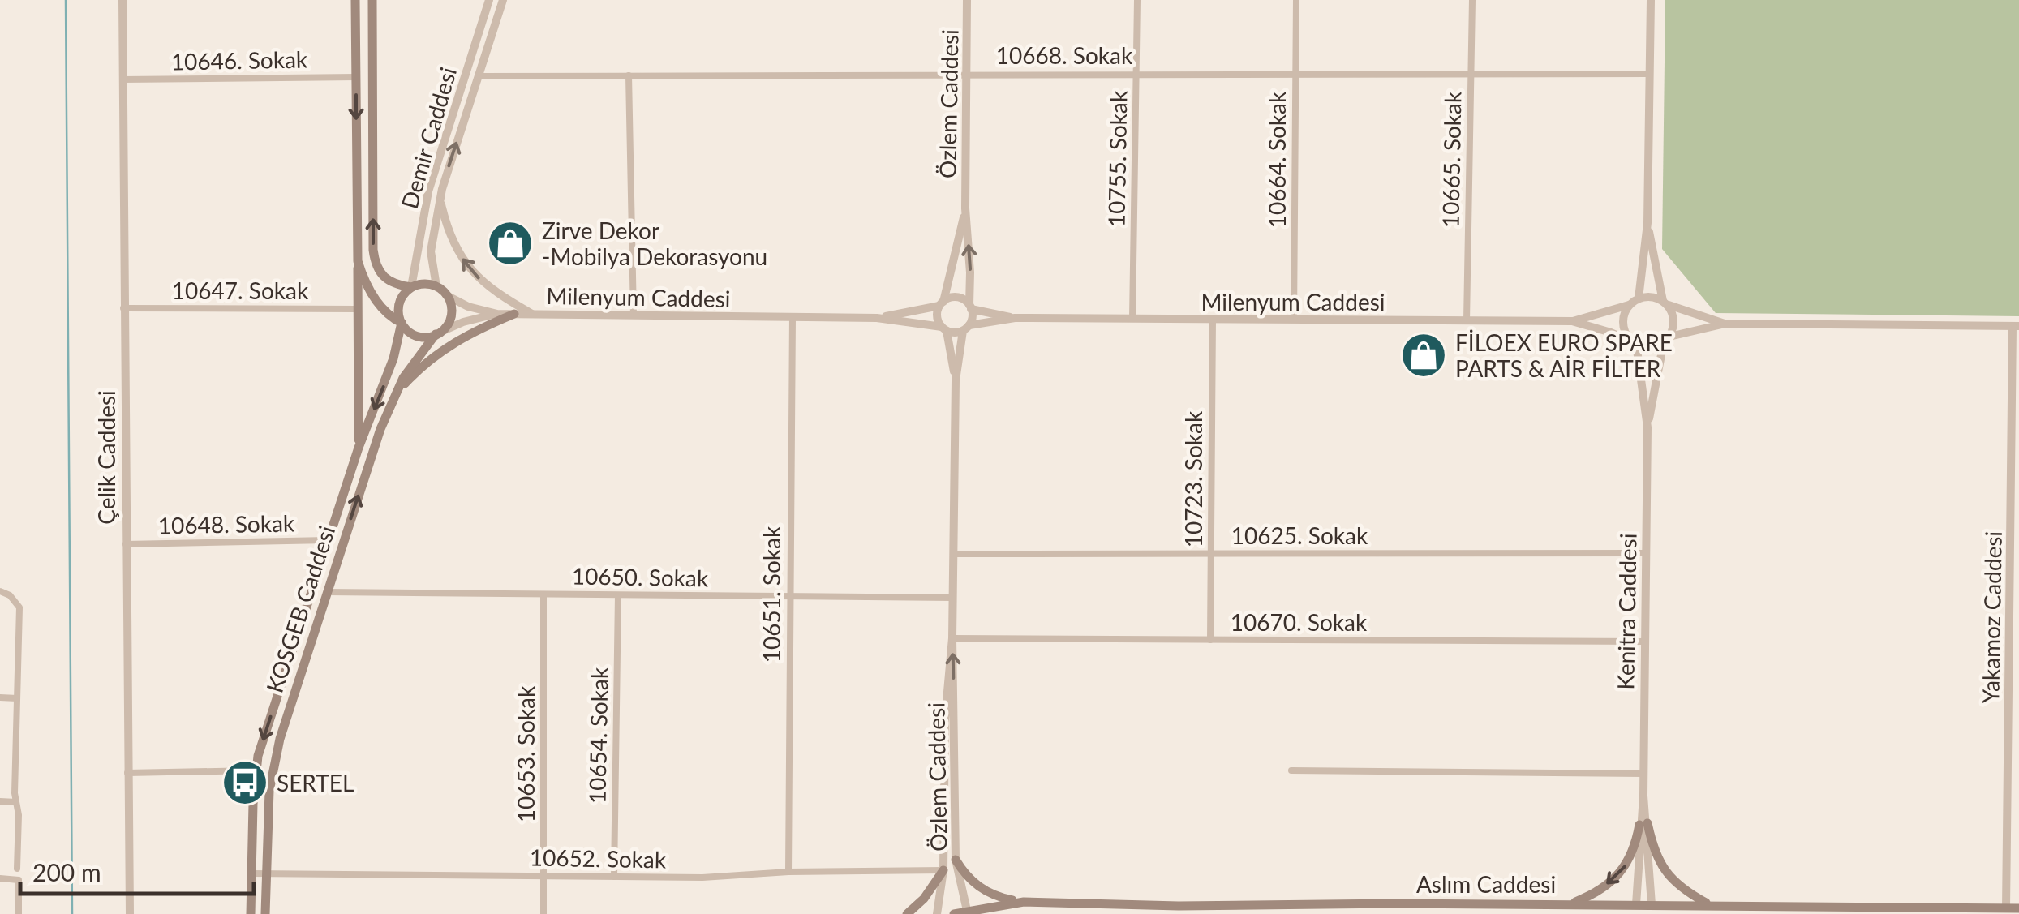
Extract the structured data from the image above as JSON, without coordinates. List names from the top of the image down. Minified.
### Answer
{"streets":{"main road":["KOSGEB Caddesi","Aslım Caddesi"],"street":["10668. Sokak","10646. Sokak","Özlem Caddesi","Demir Caddesi","10755. Sokak","10664. Sokak","10665. Sokak","10647. Sokak","Milenyum Caddesi","Çelik Caddesi","10723. Sokak","10648. Sokak","10625. Sokak","10650. Sokak","10651. Sokak","Kenitra Caddesi","Yakamoz Caddesi","10670. Sokak","10654. Sokak","10653. Sokak","10652. Sokak"]},"crossings":[["10668. Sokak","Özlem Caddesi"],["10668. Sokak","Demir Caddesi"],["10668. Sokak","10755. Sokak"],["10668. Sokak","10664. Sokak"],["10668. Sokak","10665. Sokak"],["10646. Sokak","Çelik Caddesi"],["10646. Sokak","KOSGEB Caddesi"],["Özlem Caddesi","10625. Sokak"],["Özlem Caddesi","10650. Sokak"],["Özlem Caddesi","10670. Sokak"],["Özlem Caddesi","10652. Sokak"],["Özlem Caddesi","Aslım Caddesi"],["Demir Caddesi","Milenyum Caddesi"],["Demir Caddesi","KOSGEB Caddesi"],["10755. Sokak","Milenyum Caddesi"],["10664. Sokak","Milenyum Caddesi"],["10665. Sokak","Milenyum Caddesi"],["10647. Sokak","Çelik Caddesi"],["10647. Sokak","KOSGEB Caddesi"],["Milenyum Caddesi","10723. Sokak"],["Milenyum Caddesi","10651. Sokak"],["Milenyum Caddesi","KOSGEB Caddesi"],["Çelik Caddesi","10648. Sokak"],["10723. Sokak","10625. Sokak"],["10723. Sokak","10670. Sokak"],["10648. Sokak","KOSGEB Caddesi"],["10625. Sokak","Kenitra Caddesi"],["10650. Sokak","10651. Sokak"],["10650. Sokak","KOSGEB Caddesi"],["10650. Sokak","10654. Sokak"],["10650. Sokak","10653. Sokak"],["10651. Sokak","10652. Sokak"],["KOSGEB Caddesi","10652. Sokak"],["Kenitra Caddesi","10670. Sokak"],["Kenitra Caddesi","Aslım Caddesi"],["Yakamoz Caddesi","Aslım Caddesi"],["10654. Sokak","10652. Sokak"],["10653. Sokak","10652. Sokak"]],"places":{"shop":["Zirve Dekor -Mobilya Dekorasyonu","FİLOEX EURO SPARE PARTS & AİR FİLTER"],"bus stop":["SERTEL"]},"scale_bar":"200 m"}
